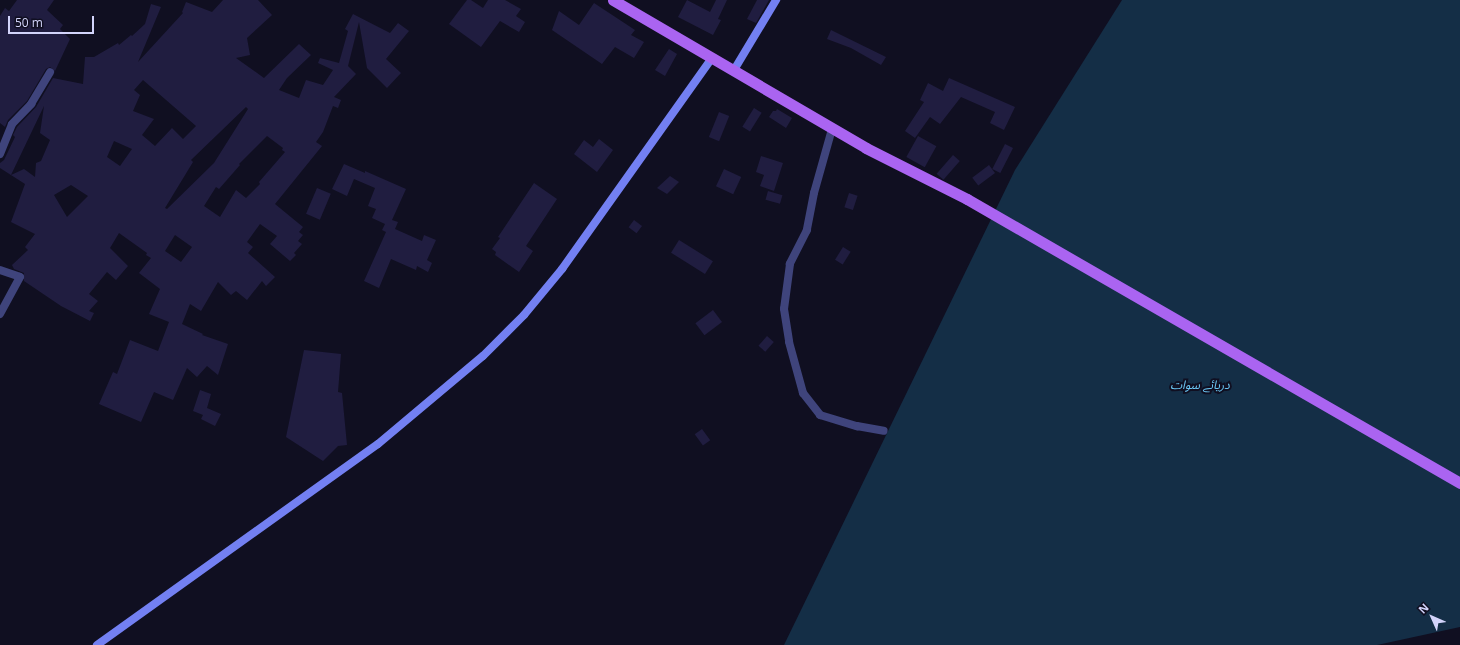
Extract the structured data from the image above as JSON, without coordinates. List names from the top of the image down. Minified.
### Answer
{"water":["دریائے سوات"],"scale_bar":"50 m","north":"top left"}
